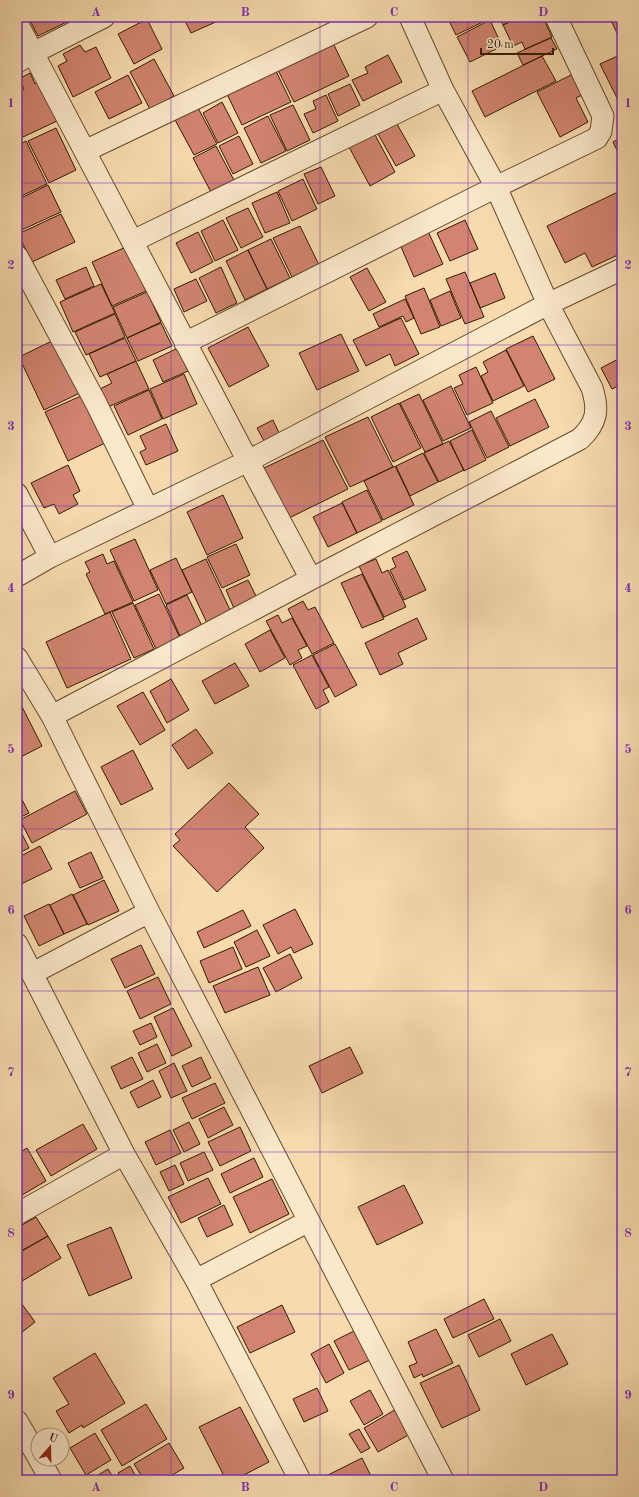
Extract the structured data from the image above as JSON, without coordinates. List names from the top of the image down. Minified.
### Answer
{"scale_bar":"20 m","north":"top","grid":{"columns":["A","B","C","D"],"rows":["1","2","3","4","5","6","7","8","9"]}}
